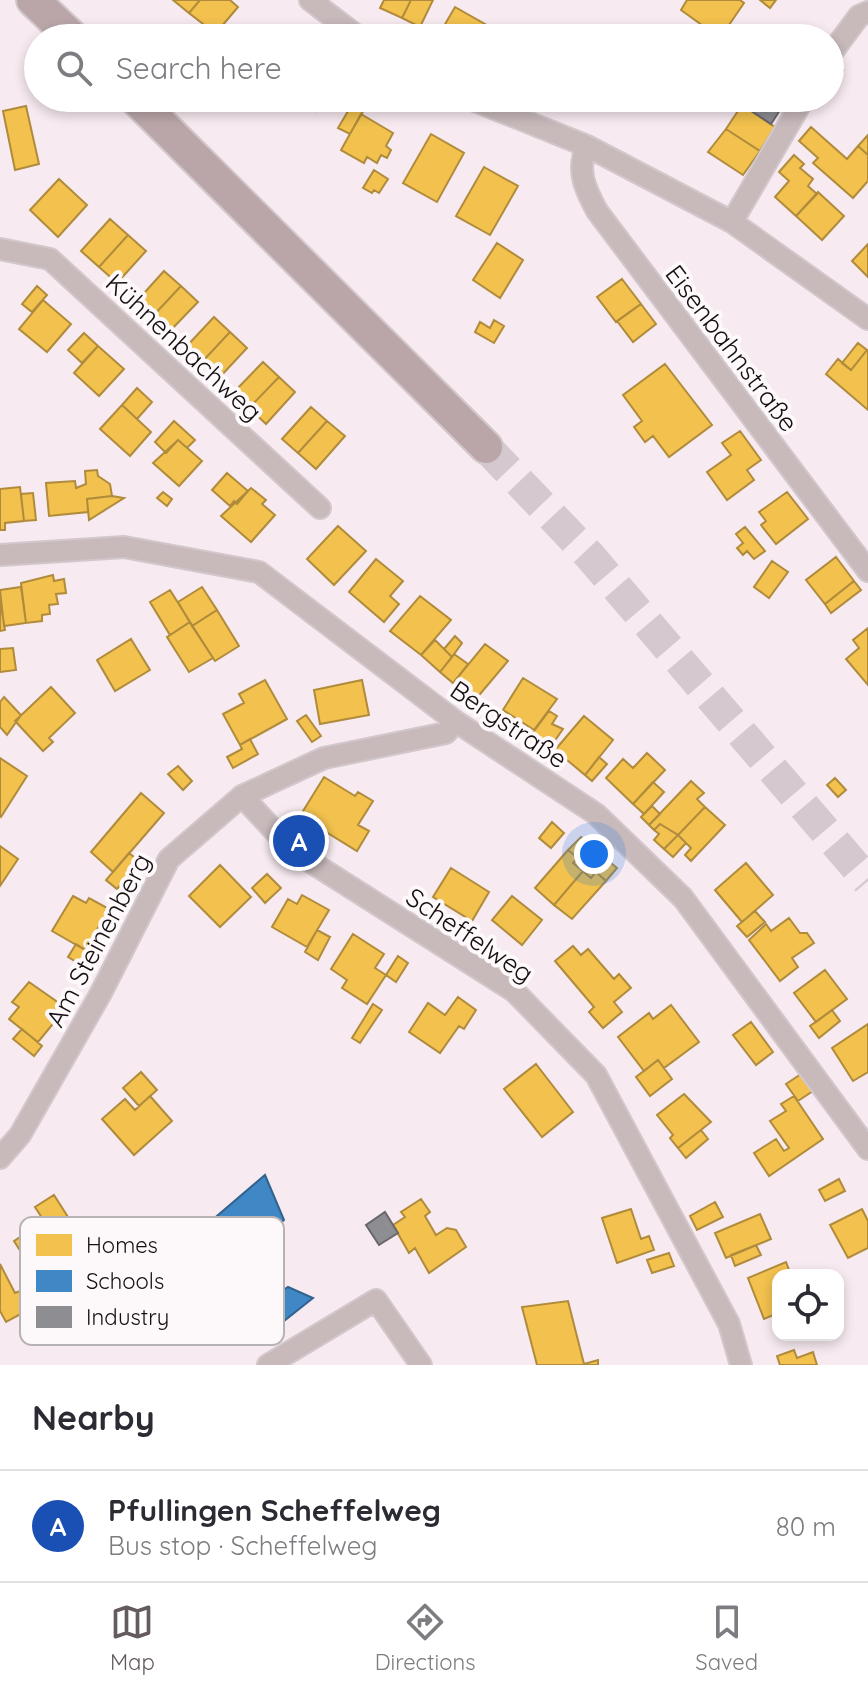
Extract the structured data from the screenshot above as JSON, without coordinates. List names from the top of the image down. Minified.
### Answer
{"streets":{"street":["Kühnenbachweg","Eisenbahnstraße","Bergstraße","Scheffelweg","Am Steinenberg"]},"crossings":[["Bergstraße","Am Steinenberg"],["Scheffelweg","Am Steinenberg"]],"legend":["Homes","Schools","Industry"],"page":{"search":"Search here","pins":"A","heading":"Nearby","list":[{"mark":"A","name":"Pfullingen Scheffelweg","note":"Bus stop · Scheffelweg","value":"80 m"}],"nav":["Map","Directions","Saved"]}}
